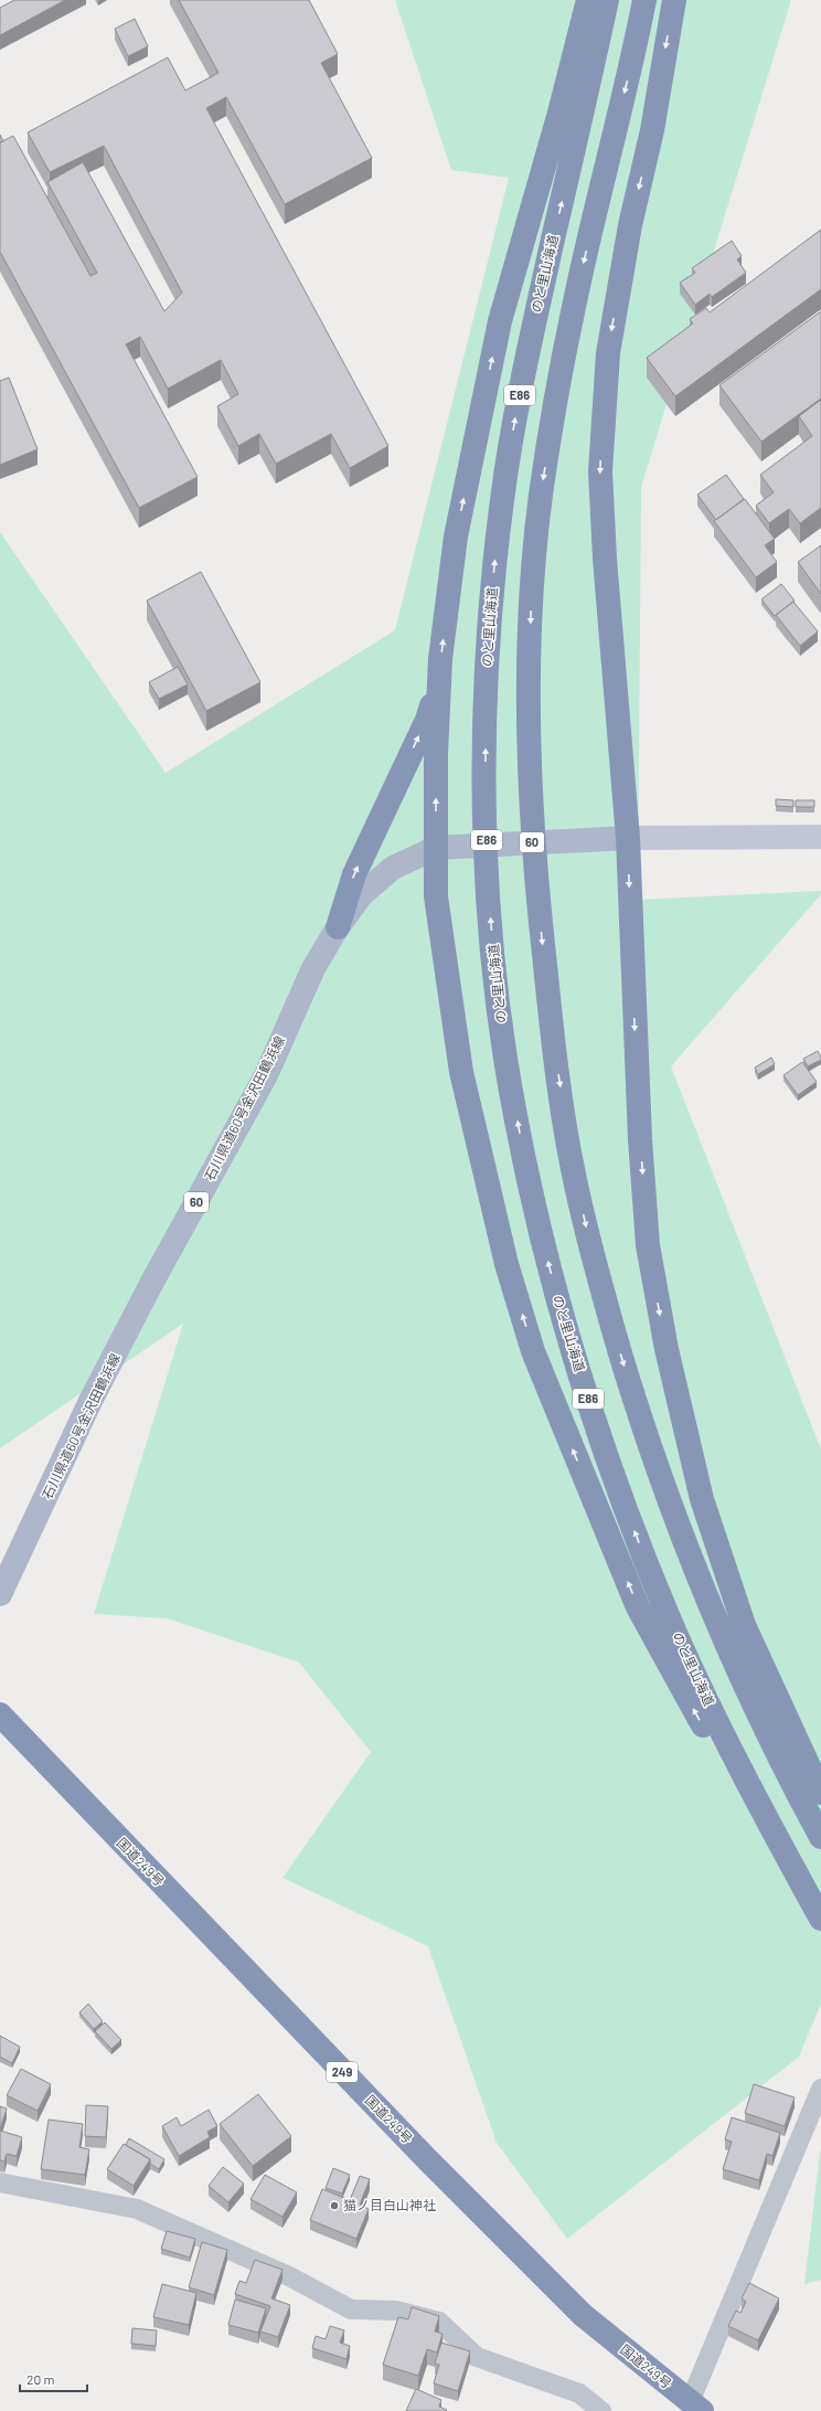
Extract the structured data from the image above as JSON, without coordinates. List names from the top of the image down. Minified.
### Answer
{"streets":{"highway":["のと里山海道","E86","国道249号","249"],"main road":["60","石川県道60号金沢田鶴浜線"]},"crossings":[["60","石川県道60号金沢田鶴浜線"]],"places":["猫ノ目白山神社"],"scale_bar":"20 m"}
